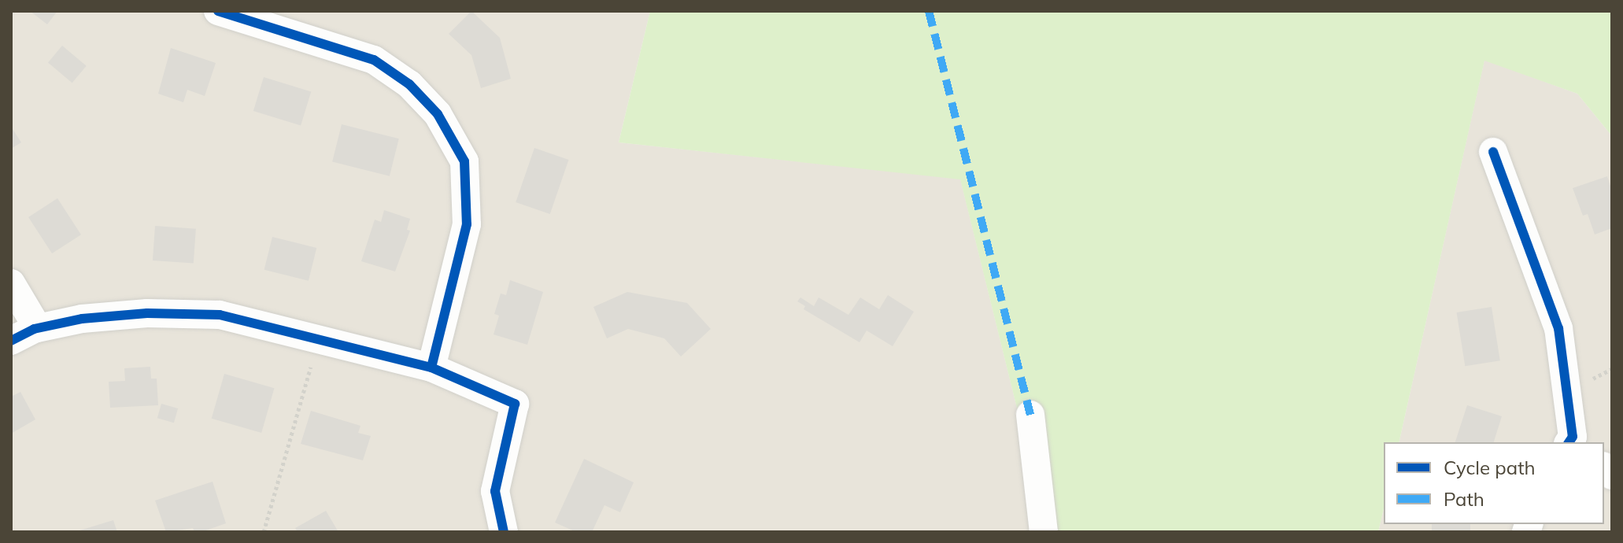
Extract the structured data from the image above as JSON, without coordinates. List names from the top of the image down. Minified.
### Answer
{"legend":["Cycle path","Path"]}
